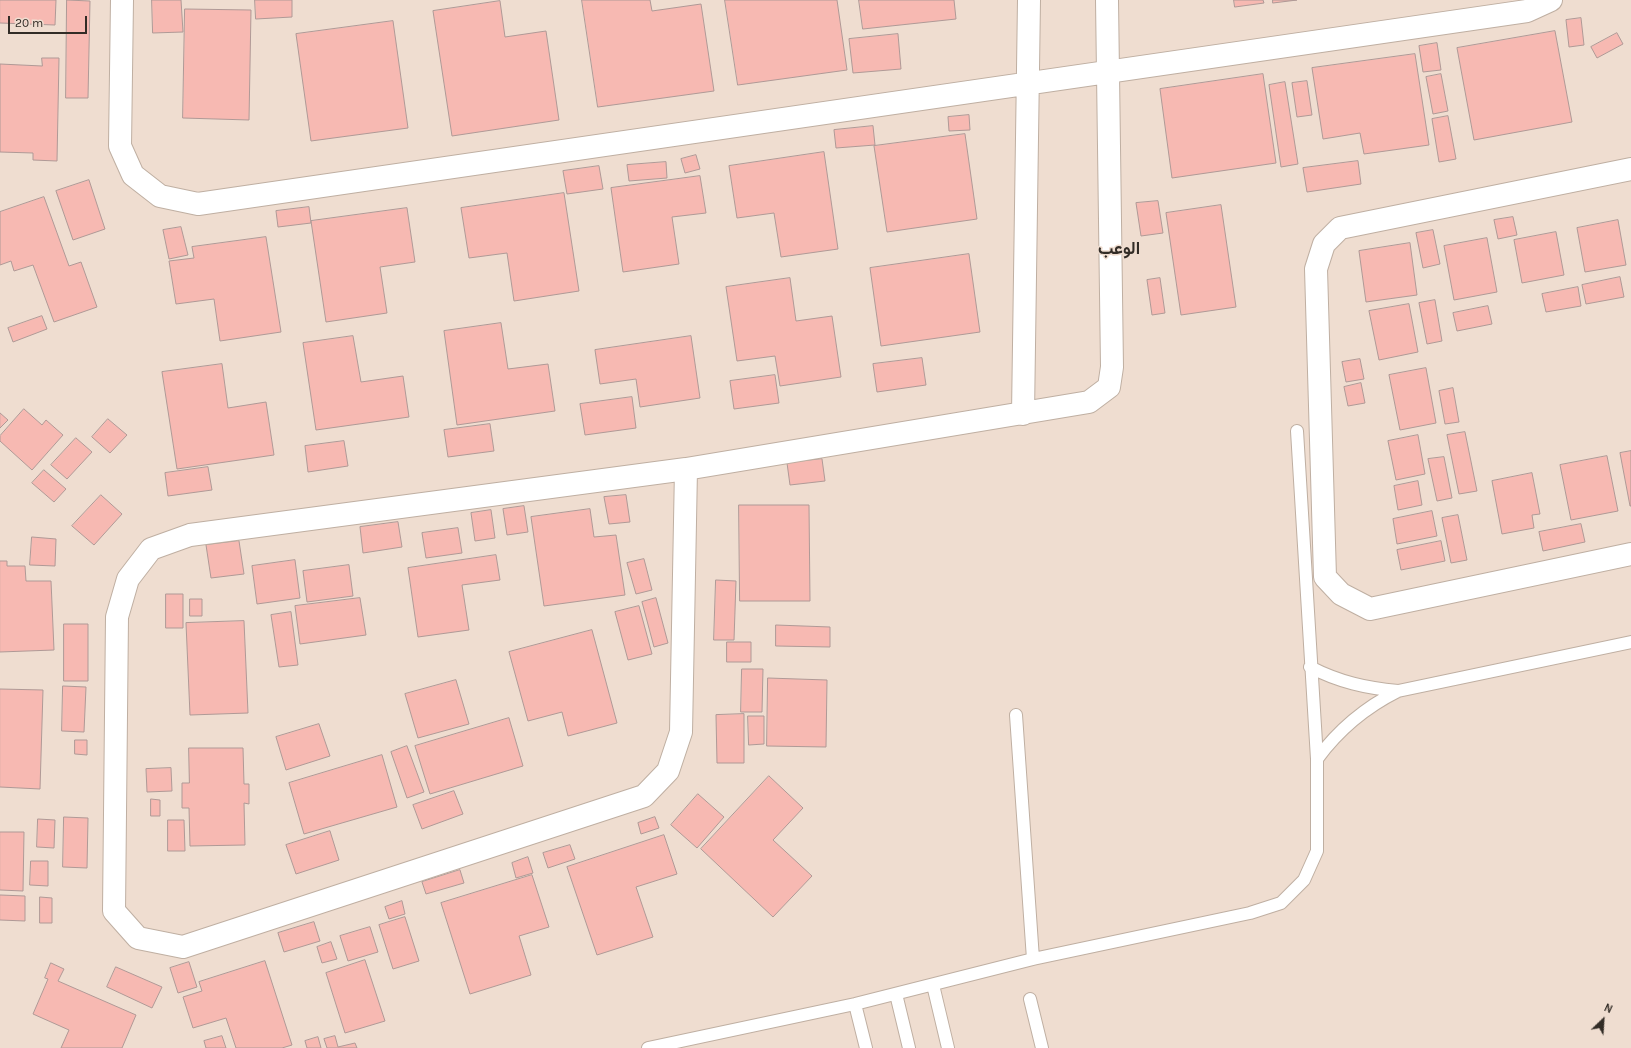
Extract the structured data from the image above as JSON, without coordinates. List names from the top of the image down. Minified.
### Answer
{"districts":["الوعب"],"scale_bar":"20 m","north":"top right"}
